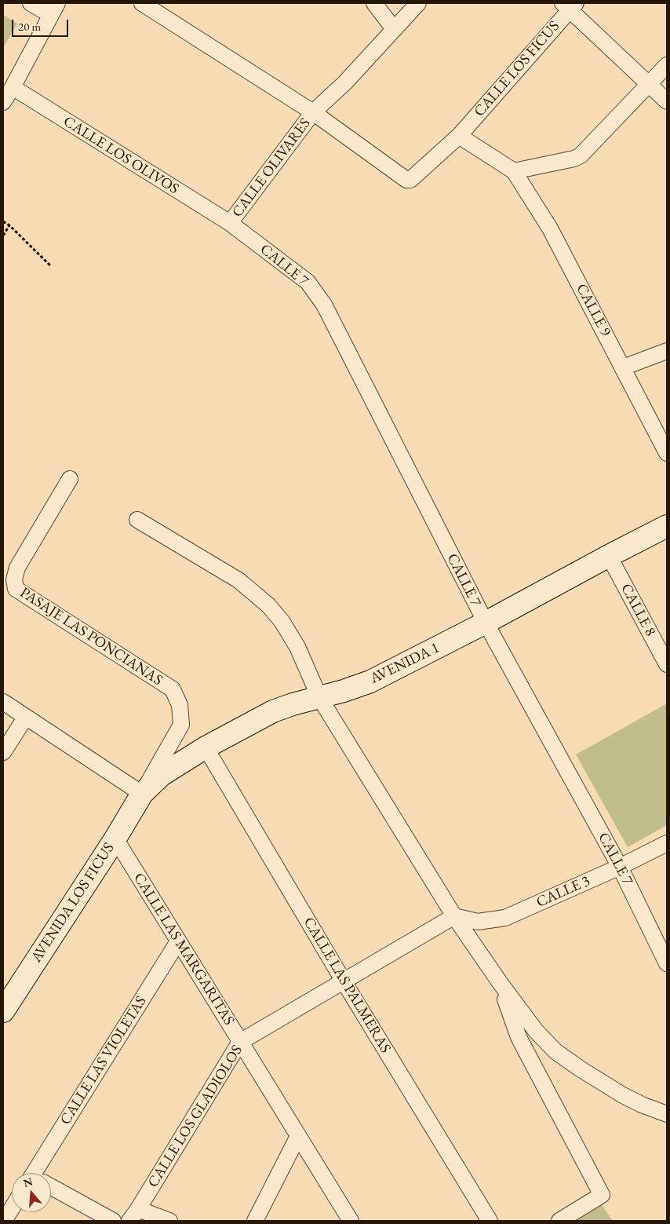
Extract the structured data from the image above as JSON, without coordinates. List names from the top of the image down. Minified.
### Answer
{"streets":{"street":["CALLE LOS FICUS","CALLE LOS OLIVOS","CALLE OLIVARES","CALLE 7","CALLE 9","CALLE 8","PASAJE LAS PONCIANAS","AVENIDA 1","CALLE 3","AVENIDA LOS FICUS","CALLE LAS MARGARITAS","CALLE LAS PALMERAS","CALLE LAS VIOLETAS","CALLE LOS GLADIOLOS"]},"crossings":[["CALLE LOS FICUS","CALLE OLIVARES"],["CALLE LOS OLIVOS","CALLE OLIVARES"],["CALLE LOS OLIVOS","CALLE 7"],["CALLE OLIVARES","CALLE 7"],["CALLE 7","AVENIDA 1"],["CALLE 7","CALLE 3"],["CALLE 8","AVENIDA 1"],["PASAJE LAS PONCIANAS","AVENIDA 1"],["PASAJE LAS PONCIANAS","AVENIDA LOS FICUS"],["AVENIDA 1","AVENIDA LOS FICUS"],["AVENIDA 1","CALLE LAS PALMERAS"],["CALLE 3","CALLE LOS GLADIOLOS"],["AVENIDA LOS FICUS","CALLE LAS MARGARITAS"],["CALLE LAS MARGARITAS","CALLE LAS VIOLETAS"],["CALLE LAS MARGARITAS","CALLE LOS GLADIOLOS"],["CALLE LAS PALMERAS","CALLE LOS GLADIOLOS"]],"scale_bar":"20 m","north":"top"}
